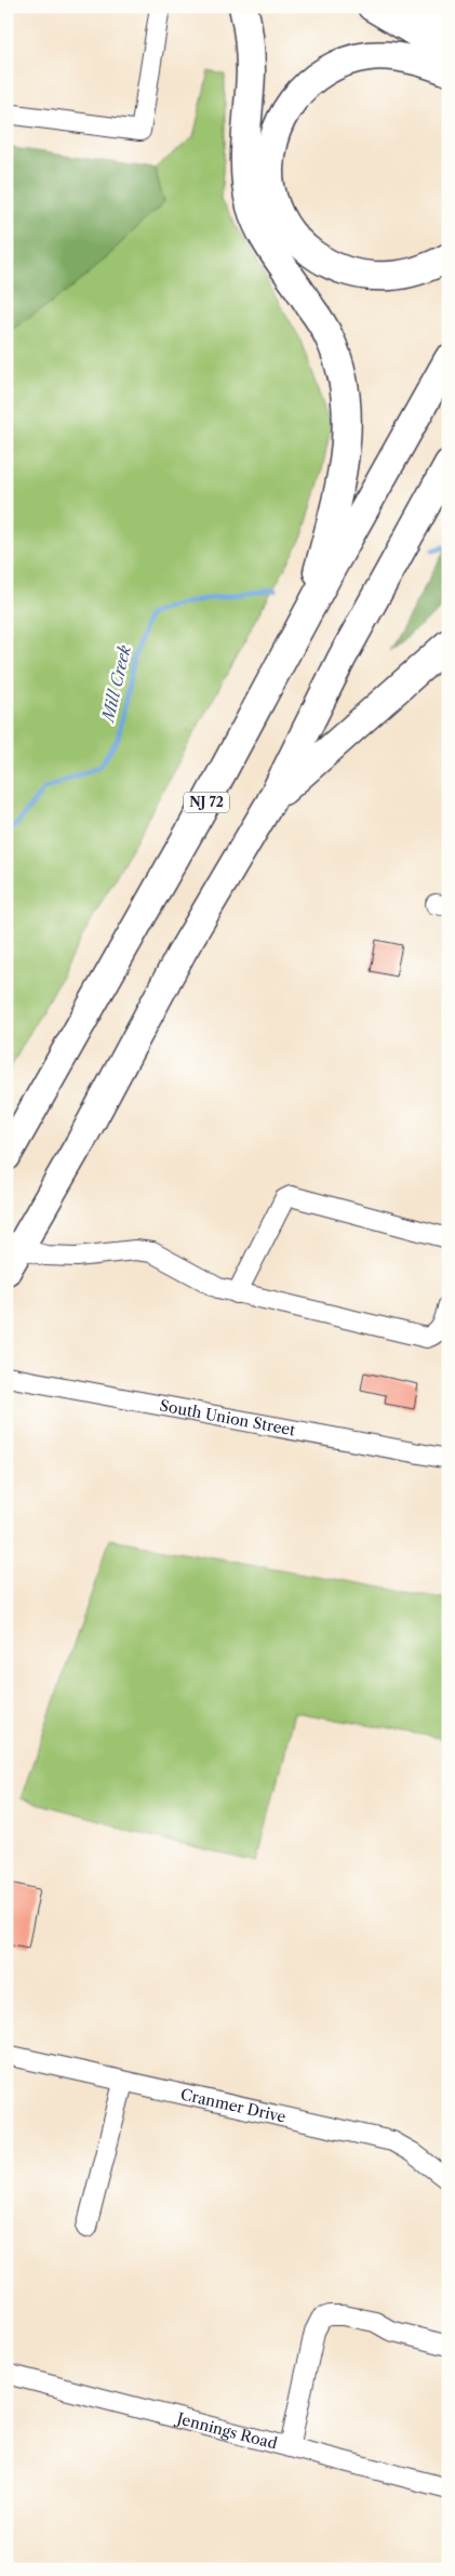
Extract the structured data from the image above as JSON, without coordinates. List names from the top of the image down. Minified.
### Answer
{"streets":{"highway":["NJ 72"],"street":["South Union Street","Cranmer Drive","Jennings Road"]},"water":["Mill Creek"]}
